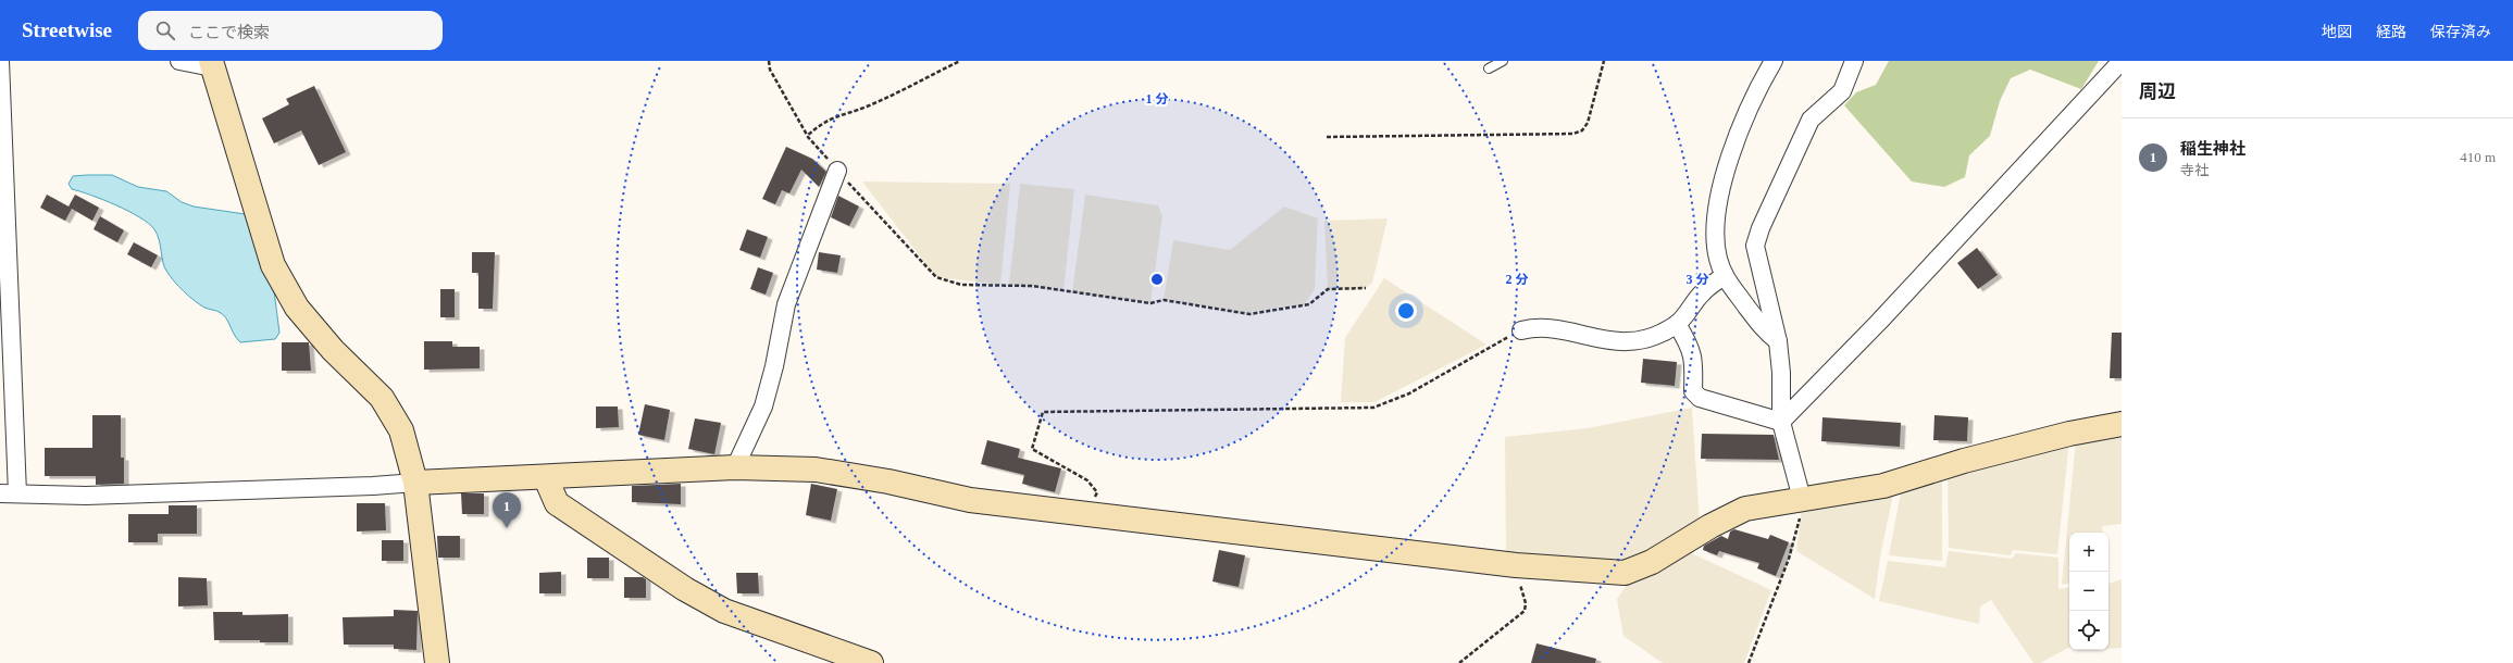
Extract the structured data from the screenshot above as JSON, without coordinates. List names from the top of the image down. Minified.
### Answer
{"page":{"header":"Streetwise","search":"ここで検索","nav":["地図","経路","保存済み"],"heading":"周辺","list":[{"mark":"1","name":"稲生神社","note":"寺社","value":"410 m"}],"pins":"1","map_buttons":["+","−"]},"rings":["1 分","2 分","3 分"]}
